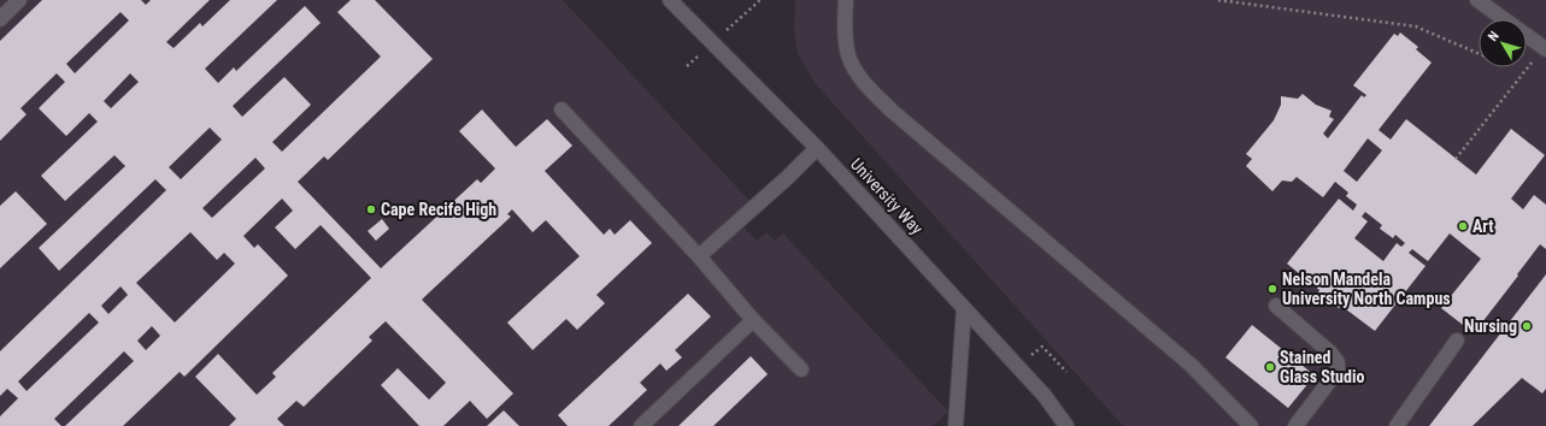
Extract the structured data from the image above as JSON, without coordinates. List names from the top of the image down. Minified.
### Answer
{"streets":{"street":["University Way"]},"places":["Cape Recife High","Art","Nelson Mandela University North Campus","Nursing","Stained Glass Studio"],"north":"top left"}
